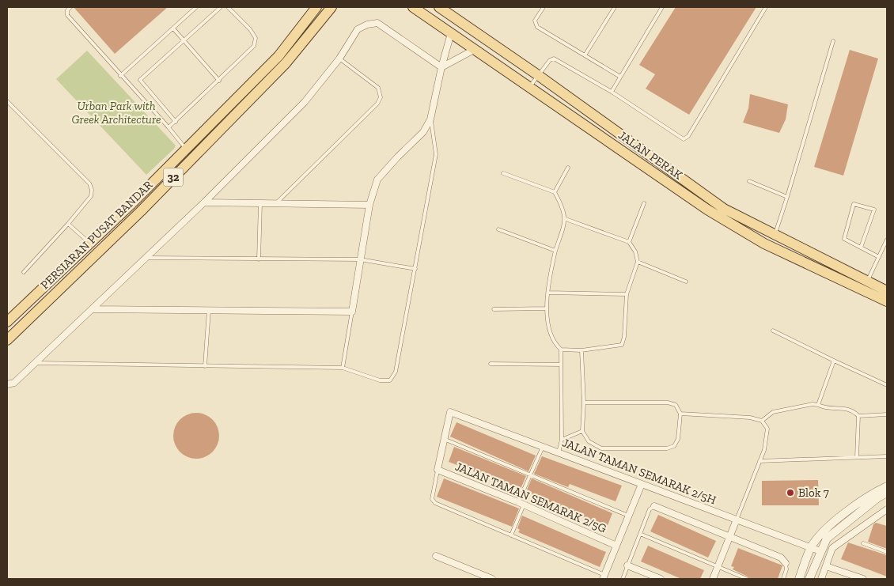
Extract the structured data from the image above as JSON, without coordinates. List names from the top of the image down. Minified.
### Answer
{"streets":{"main road":["JALAN PERAK","32","PERSIARAN PUSAT BANDAR"],"street":["JALAN TAMAN SEMARAK 2/5H","JALAN TAMAN SEMARAK 2/5G"]},"parks":["Urban Park with Greek Architecture"],"places":["Blok 7"]}
